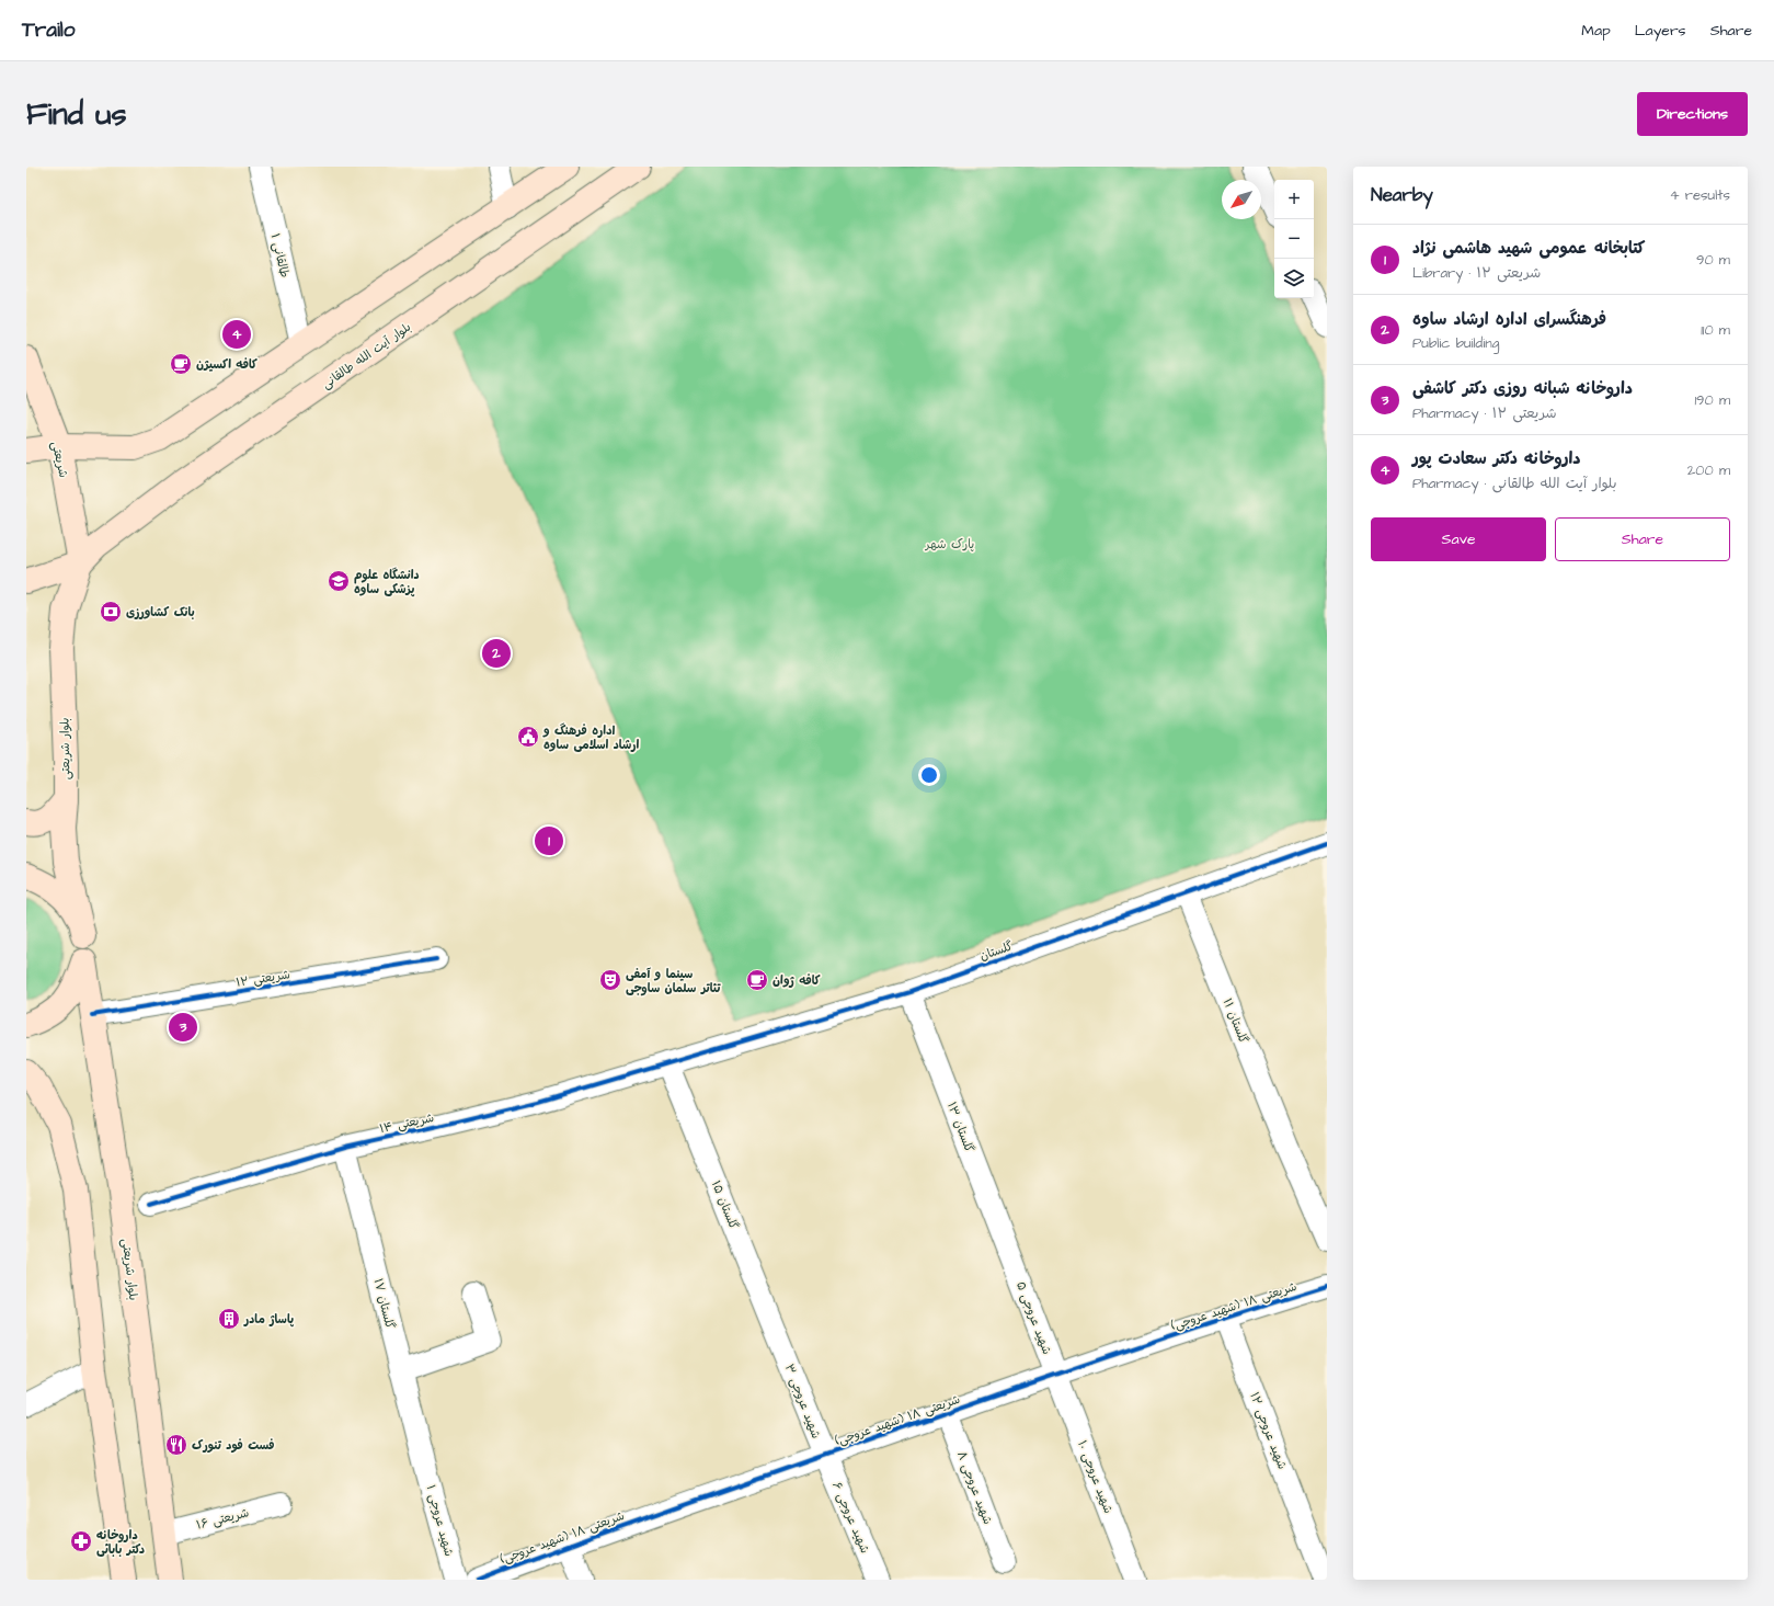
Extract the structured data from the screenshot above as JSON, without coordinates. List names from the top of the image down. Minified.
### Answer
{"streets":{"main road":["بلوار آیت الله طالقانی","شریعتی","بلوار شریعتی"],"street":["طالقانی ۱","گلستان","شریعتی ۱۲","گلستان ۱۱","شریعتی ۱۴","گلستان ۱۳","گلستان ۱۵","گلستان ۱۷","شریعتی ۱۸ (شهید عروجی)","شهید عروجی ۵","شهید عروجی ۳","شهید عروجی ۱۲","شهید عروجی ۱۰","شهید عروجی ۸","شهید عروجی ۶","شریعتی ۱۶","شهید عروجی ۱"]},"crossings":[["بلوار آیت الله طالقانی","شریعتی"],["بلوار آیت الله طالقانی","بلوار شریعتی"],["شریعتی","بلوار شریعتی"],["بلوار شریعتی","شریعتی ۱۲"],["بلوار شریعتی","شریعتی ۱۶"],["گلستان","گلستان ۱۱"],["گلستان","شریعتی ۱۴"],["گلستان","گلستان ۱۳"],["گلستان","گلستان ۱۵"],["شریعتی ۱۴","گلستان ۱۵"],["شریعتی ۱۴","گلستان ۱۷"],["گلستان ۱۳","شهید عروجی ۵"],["گلستان ۱۵","شهید عروجی ۳"],["گلستان ۱۷","شهید عروجی ۱"],["شریعتی ۱۸ (شهید عروجی)","شهید عروجی ۵"],["شریعتی ۱۸ (شهید عروجی)","شهید عروجی ۳"],["شریعتی ۱۸ (شهید عروجی)","شهید عروجی ۱۲"],["شریعتی ۱۸ (شهید عروجی)","شهید عروجی ۱۰"],["شریعتی ۱۸ (شهید عروجی)","شهید عروجی ۸"],["شریعتی ۱۸ (شهید عروجی)","شهید عروجی ۶"],["شهید عروجی ۵","شهید عروجی ۱۰"],["شهید عروجی ۳","شهید عروجی ۶"]],"parks":["پارک شهر"],"places":{"cafe":["کافه اکسیژن","کافه ژوان"],"school or university":["دانشگاه علوم پزشکی ساوه"],"bank":["بانک کشاورزی"],"public building":["اداره فرهنگ و ارشاد اسلامی ساوه"],"theatre":["سینما و آمفی تئاتر سلمان ساوجی"],"building":["پاساژ مادر"],"restaurant":["فست فود تنورک"],"pharmacy":["داروخانه دکتر بابائی"]},"north":"bottom left","page":{"header":"Trailo","nav":["Map","Layers","Share"],"buttons":["Directions",["Save","Share"]],"title":"Find us","heading":["Nearby","4 results"],"map_buttons":["+","−"],"list":[{"mark":"1","name":"کتابخانه عمومی شهید هاشمی نژاد","note":"Library · شریعتی ۱۲","value":"90 m"},{"mark":"2","name":"فرهنگسرای اداره ارشاد ساوه","note":"Public building","value":"110 m"},{"mark":"3","name":"داروخانه شبانه روزی دکتر کاشفی","note":"Pharmacy · شریعتی ۱۲","value":"190 m"},{"mark":"4","name":"داروخانه دکتر سعادت پور","note":"Pharmacy · بلوار آیت الله طالقانی","value":"200 m"}],"pins":["4","2","1","3"]}}
